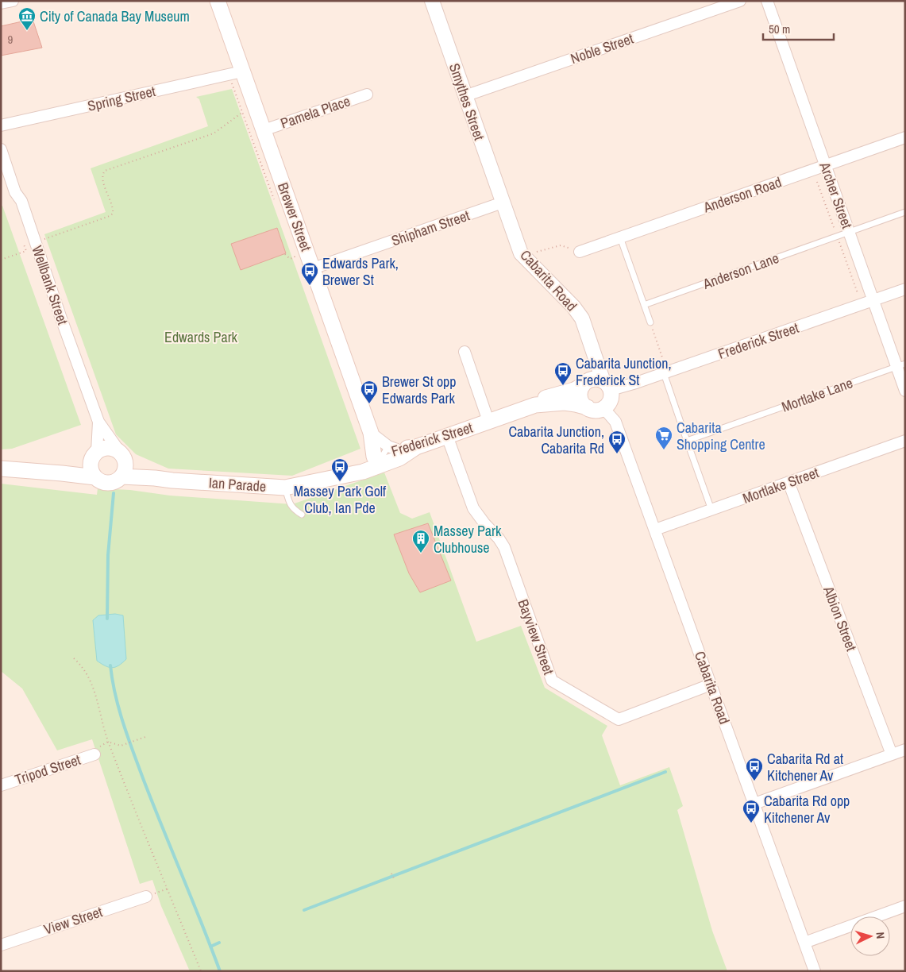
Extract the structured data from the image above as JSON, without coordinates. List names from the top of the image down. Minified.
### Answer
{"streets":{"main road":["Brewer Street","Frederick Street","Ian Parade"],"street":["Noble Street","Spring Street","Smythes Street","Pamela Place","Anderson Road","Archer Street","Shipham Street","Cabarita Road","Wellbank Street","Mortlake Street","Albion Street","Bayview Street","Tripod Street","View Street"],"lane":["Anderson Lane","Mortlake Lane"]},"crossings":[["Noble Street","Smythes Street"],["Spring Street","Brewer Street"],["Smythes Street","Shipham Street"],["Smythes Street","Cabarita Road"],["Pamela Place","Brewer Street"],["Anderson Road","Archer Street"],["Archer Street","Anderson Lane"],["Archer Street","Frederick Street"],["Archer Street","Mortlake Lane"],["Brewer Street","Shipham Street"],["Brewer Street","Ian Parade"],["Shipham Street","Cabarita Road"],["Cabarita Road","Frederick Street"],["Cabarita Road","Mortlake Street"],["Cabarita Road","Bayview Street"],["Wellbank Street","Ian Parade"],["Frederick Street","Ian Parade"],["Frederick Street","Bayview Street"],["Mortlake Street","Albion Street"]],"parks":["Edwards Park"],"places":{"museum":["City of Canada Bay Museum"],"bus stop":["Edwards Park, Brewer St","Cabarita Junction, Frederick St","Brewer St opp Edwards Park","Cabarita Junction, Cabarita Rd","Massey Park Golf Club, Ian Pde","Cabarita Rd at Kitchener Av","Cabarita Rd opp Kitchener Av"],"supermarket":["Cabarita Shopping Centre"],"building":["Massey Park Clubhouse"]},"house_numbers":["9"],"scale_bar":"50 m","north":"right"}
